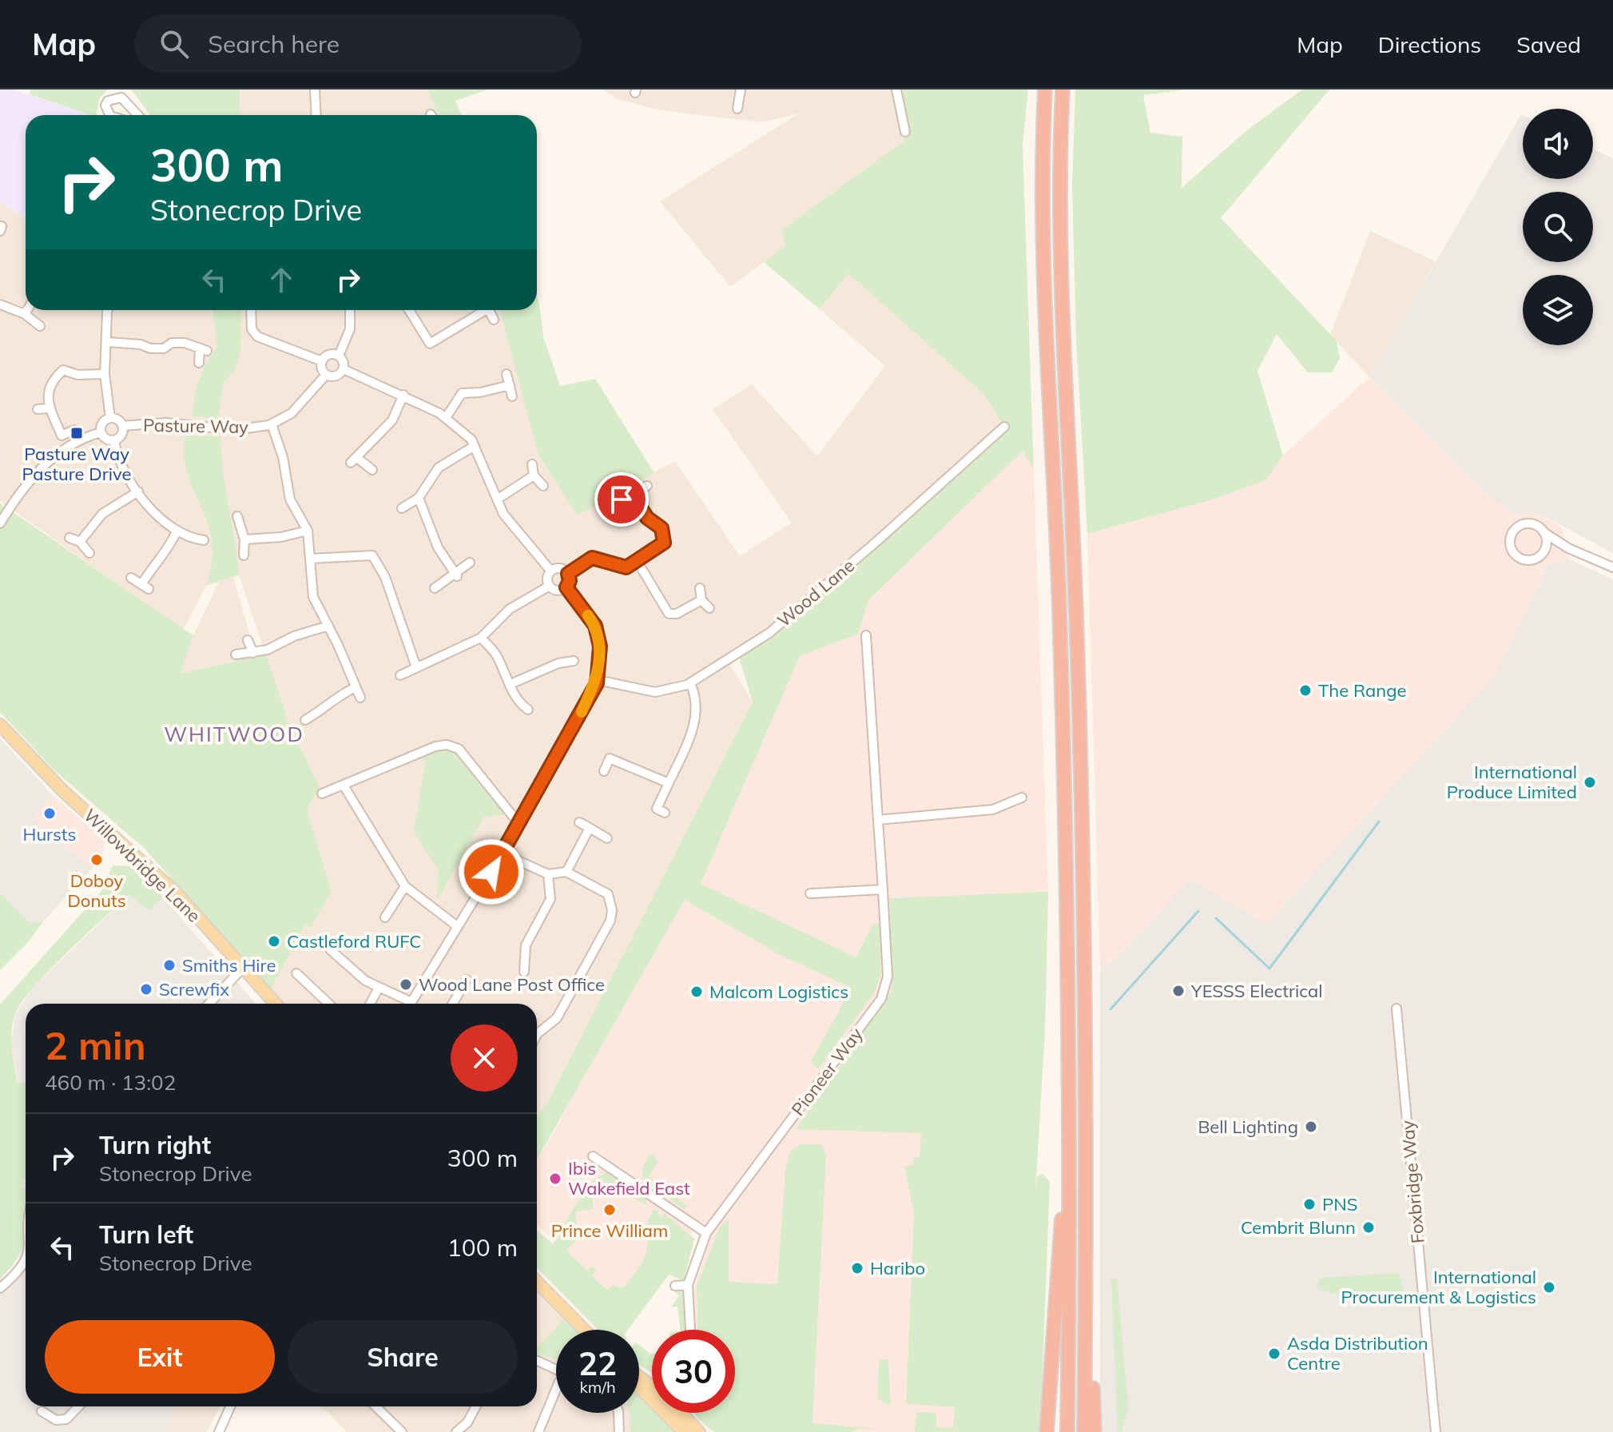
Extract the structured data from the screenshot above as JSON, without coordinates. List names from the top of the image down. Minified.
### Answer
{"streets":{"main road":["Willowbridge Lane"],"street":["Pasture Way","Wood Lane","Pioneer Way","Foxbridge Way"]},"districts":["WHITWOOD"],"places":{"transit":["Pasture Way Pasture Drive"],"other":["The Range","International Produce Limited","Hursts","Doboy Donuts","Castleford RUFC","Smiths Hire","Wood Lane Post Office","Screwfix","YESSS Electrical","Malcom Logistics","Bell Lighting","Ibis Wakefield East","PNS","Prince William","Cembrit Blunn","Haribo","International Procurement & Logistics","Asda Distribution Centre"]},"page":{"header":"Map","search":"Search here","nav":["Map","Directions","Saved"],"turn":["300 m","Stonecrop Drive"],"heading":["2 min","460 m · 13:02"],"list":[{"name":"Turn right","note":"Stonecrop Drive","value":"300 m"},{"name":"Turn left","note":"Stonecrop Drive","value":"100 m"}],"buttons":["Exit","Share"],"speed":"22 km/h","limit":"30"}}
